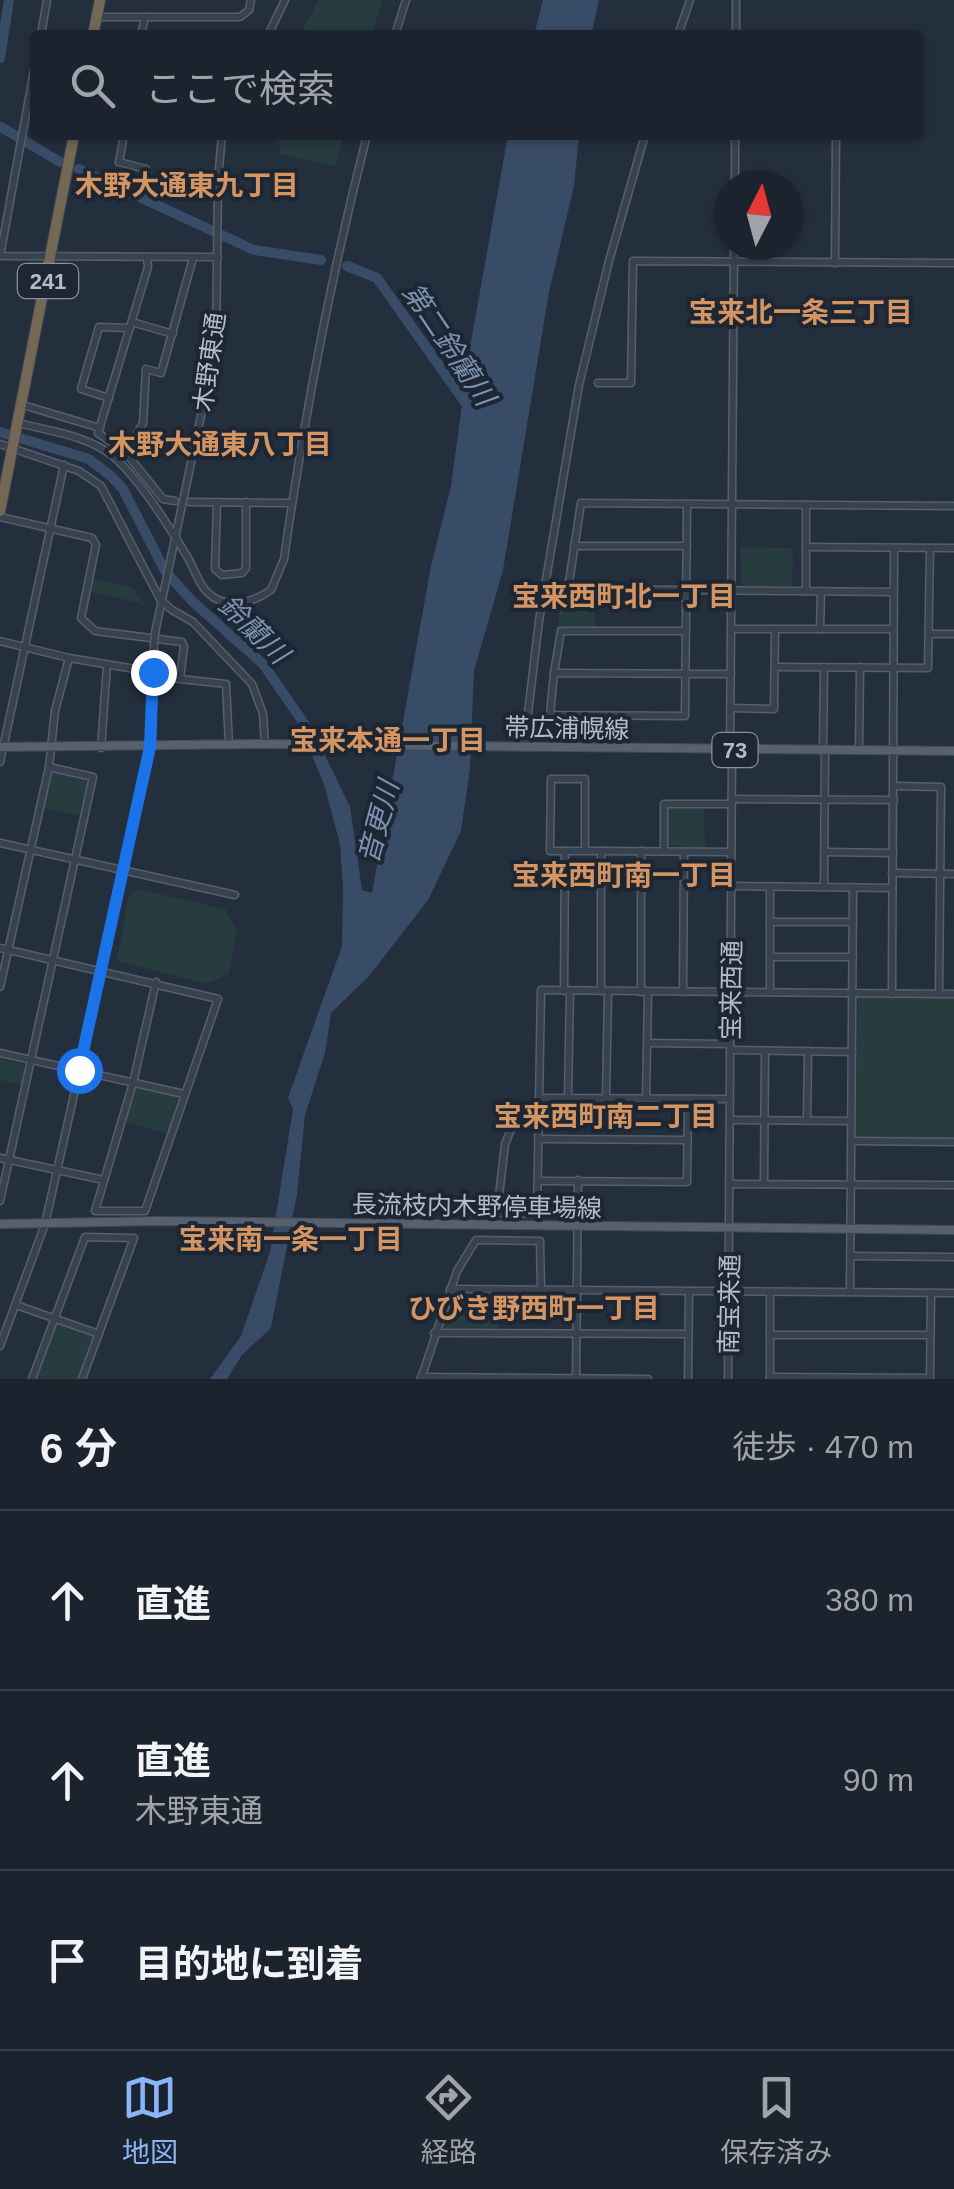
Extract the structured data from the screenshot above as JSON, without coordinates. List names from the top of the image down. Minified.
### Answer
{"streets":{"highway":["241"],"main road":["帯広浦幌線","73","長流枝内木野停車場線"],"street":["木野東通","宝来西通","南宝来通"]},"crossings":[["木野東通","帯広浦幌線"],["木野東通","長流枝内木野停車場線"],["帯広浦幌線","宝来西通"],["宝来西通","長流枝内木野停車場線"],["宝来西通","南宝来通"],["長流枝内木野停車場線","南宝来通"]],"districts":["木野大通東九丁目","宝来北一条三丁目","木野大通東八丁目","宝来西町北一丁目","宝来本通一丁目","宝来西町南一丁目","宝来西町南二丁目","宝来南一条一丁目","ひびき野西町一丁目"],"water":["第二鈴蘭川","鈴蘭川","音更川"],"north":"top","page":{"search":"ここで検索","heading":["6 分","徒歩 · 470 m"],"list":[["直進","380 m"],["直進","木野東通","90 m"],"目的地に到着"],"nav":["地図","経路","保存済み"]}}
